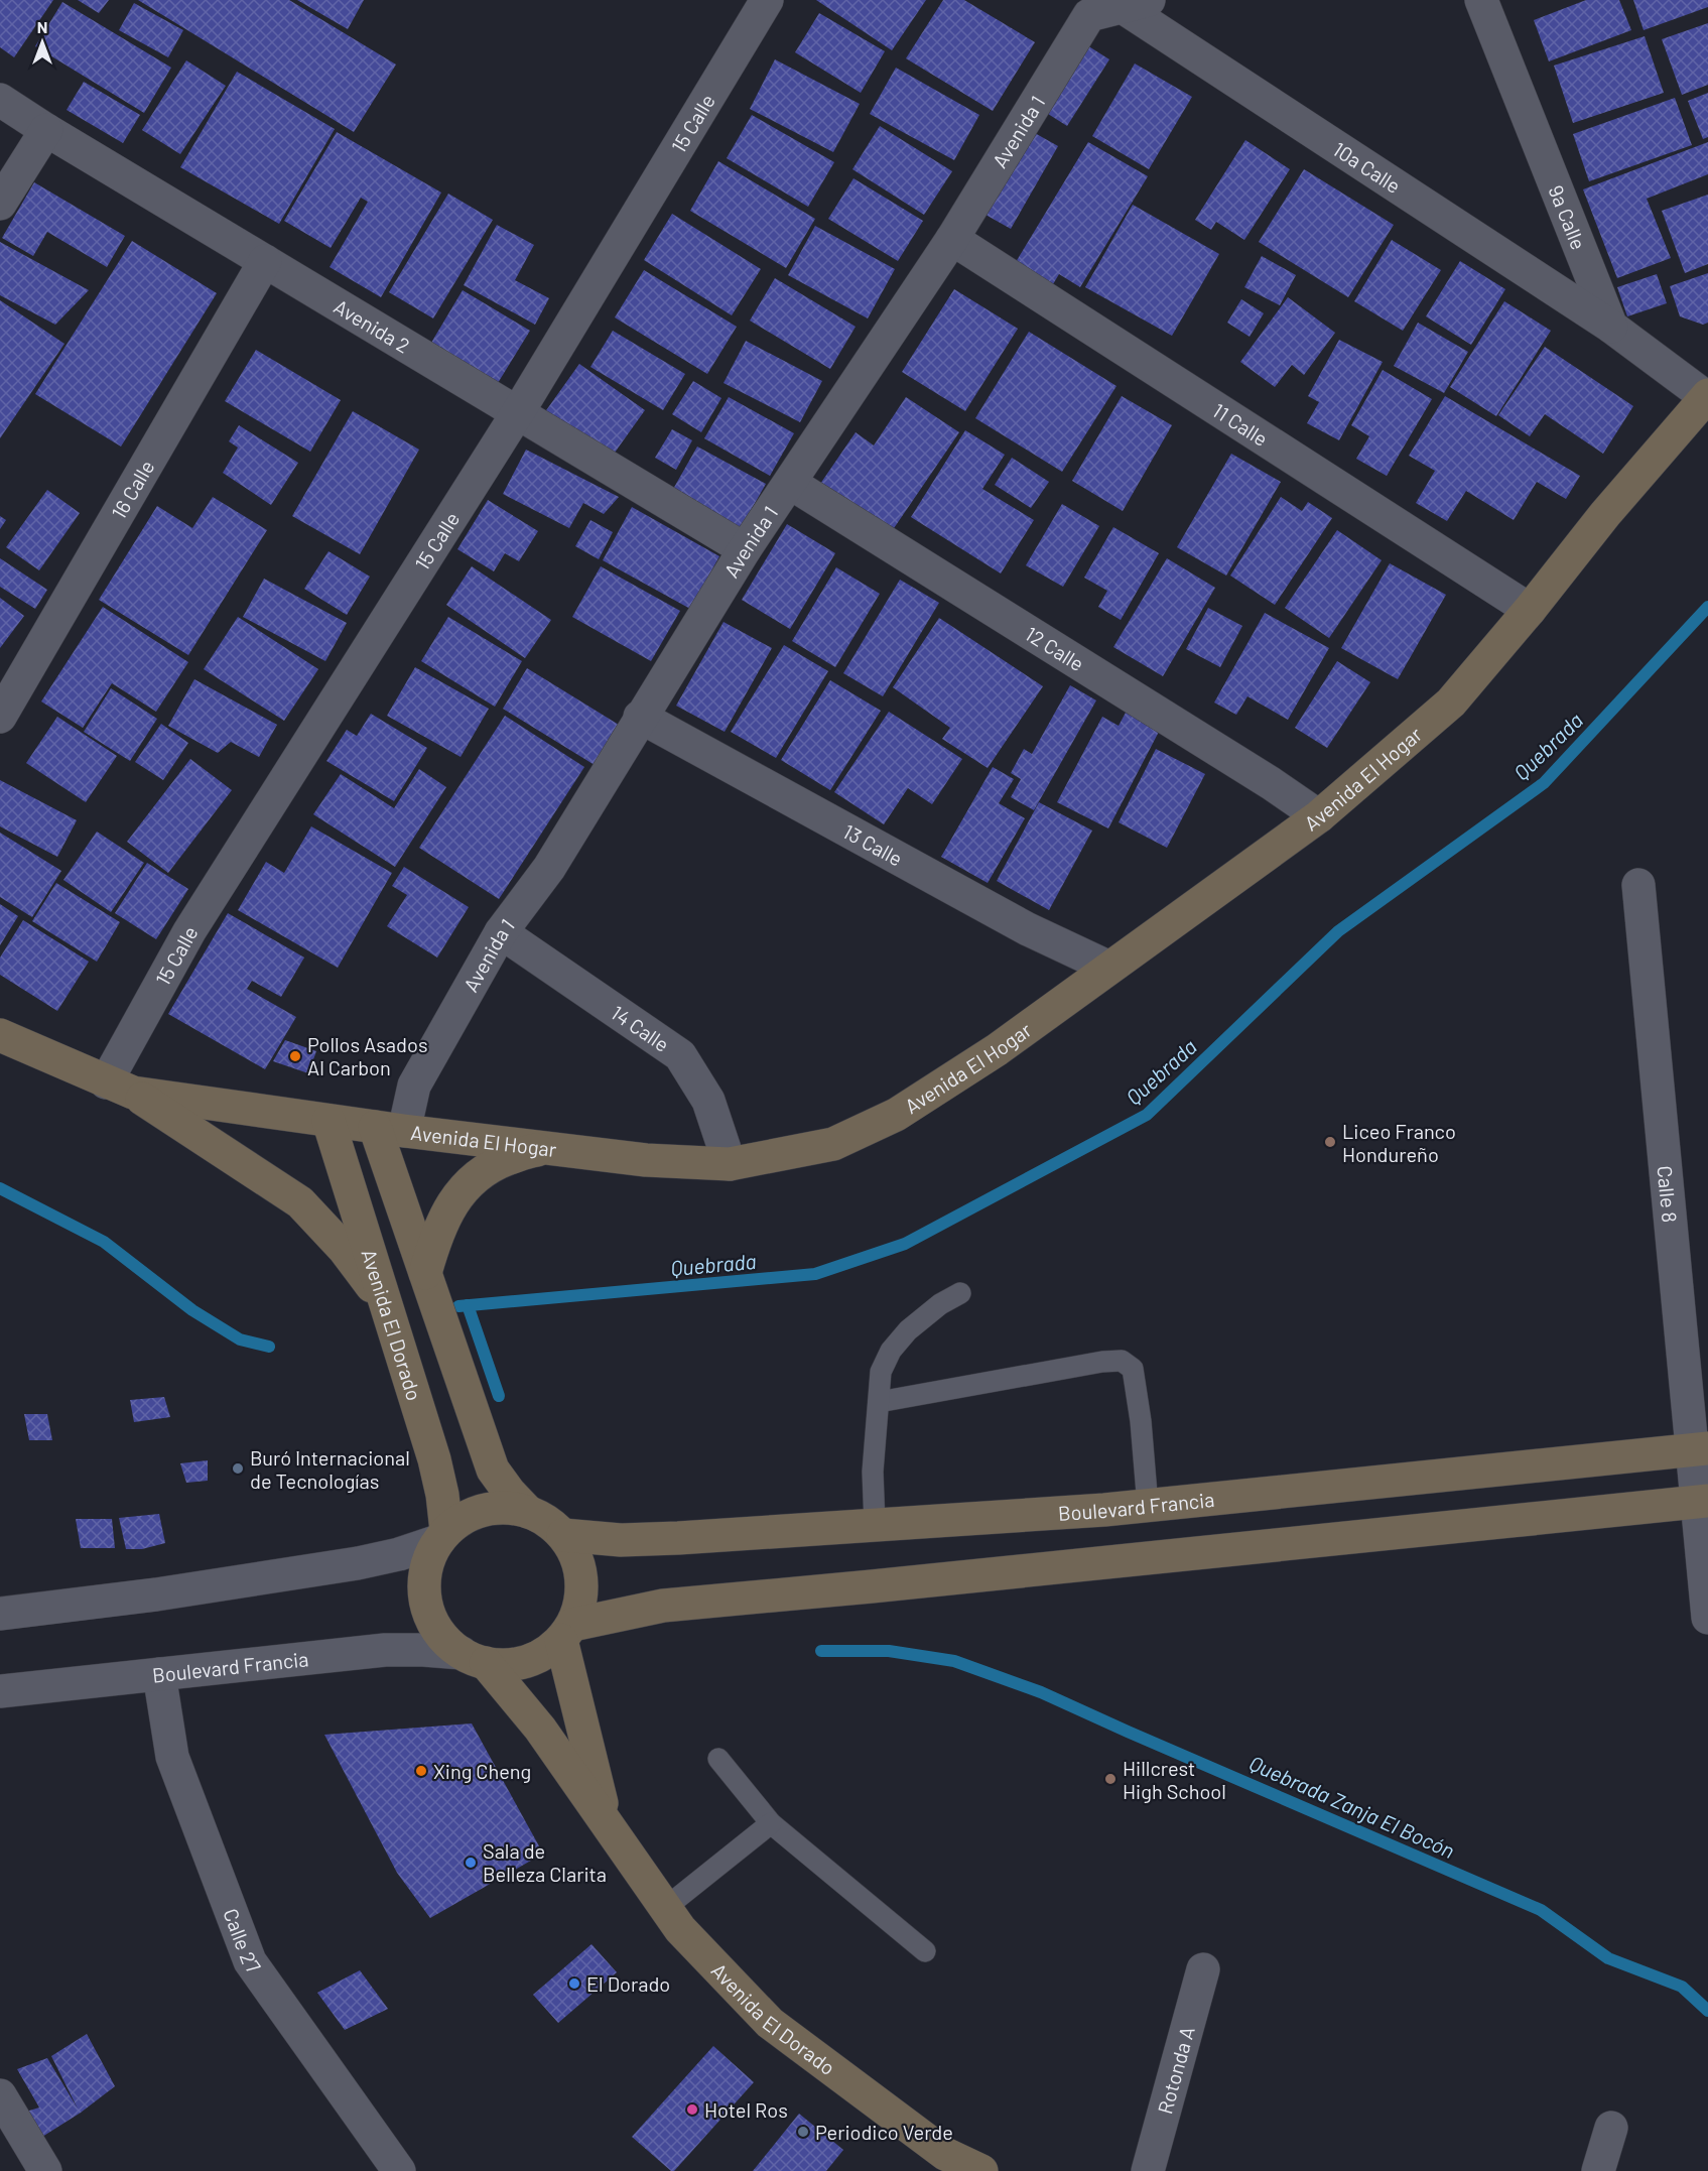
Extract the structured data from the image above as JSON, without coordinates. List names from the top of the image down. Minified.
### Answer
{"streets":{"street":["15 Calle","Avenida 1","10a Calle","9a Calle","Avenida 2","11 Calle","16 Calle","12 Calle","Avenida El Hogar","13 Calle","14 Calle","Calle 8","Avenida El Dorado","Boulevard Francia","Calle 27","Rotonda A"]},"crossings":[["15 Calle","Avenida 2"],["15 Calle","Avenida El Hogar"],["Avenida 1","10a Calle"],["Avenida 1","Avenida 2"],["Avenida 1","11 Calle"],["Avenida 1","12 Calle"],["Avenida 1","Avenida El Hogar"],["Avenida 1","13 Calle"],["Avenida 1","14 Calle"],["10a Calle","9a Calle"],["Avenida 2","16 Calle"],["11 Calle","Avenida El Hogar"],["12 Calle","Avenida El Hogar"],["Avenida El Hogar","13 Calle"],["Avenida El Hogar","14 Calle"],["Avenida El Hogar","Avenida El Dorado"],["Calle 8","Boulevard Francia"],["Avenida El Dorado","Boulevard Francia"],["Boulevard Francia","Calle 27"]],"water":["Quebrada","Quebrada Zanja El Bocón"],"places":["Pollos Asados Al Carbon","Liceo Franco Hondureño","Buró Internacional de Tecnologías","Xing Cheng","Hillcrest High School","Sala de Belleza Clarita","El Dorado","Hotel Ros","Periodico Verde"],"north":"top"}
